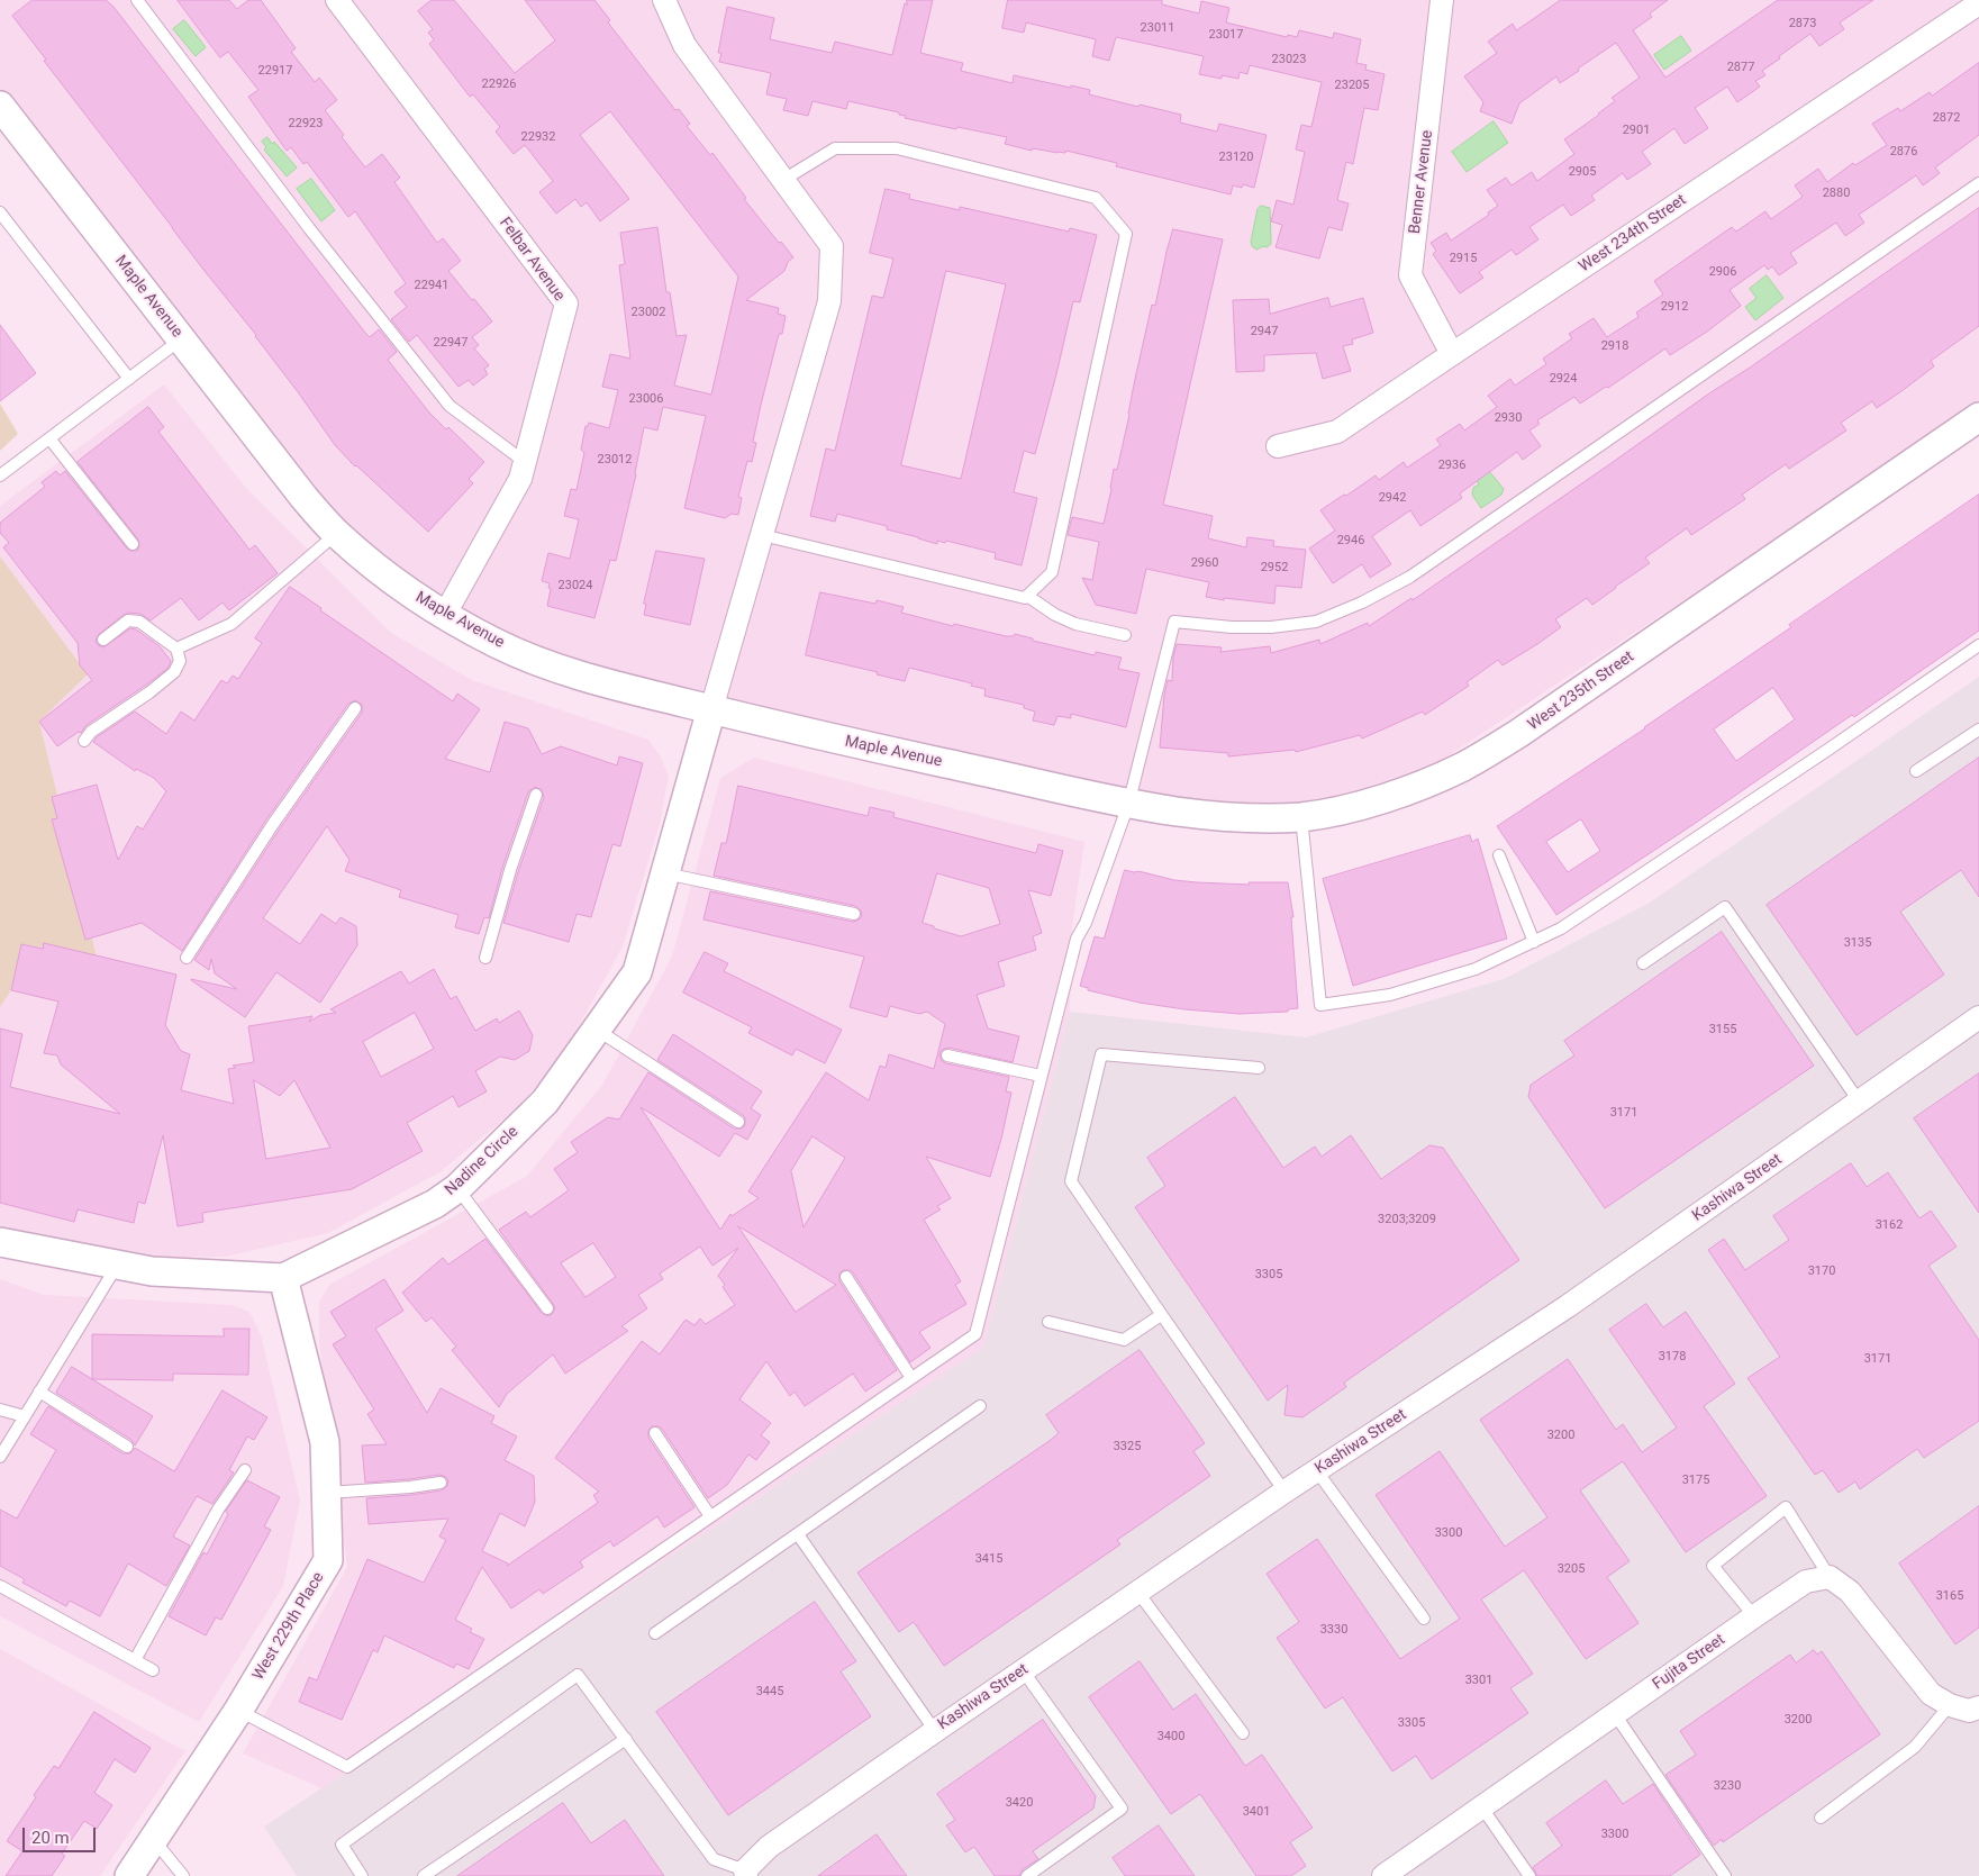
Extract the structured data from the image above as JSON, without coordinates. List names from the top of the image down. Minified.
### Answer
{"streets":{"street":["Benner Avenue","West 234th Street","Felbar Avenue","Maple Avenue","West 235th Street","Nadine Circle","Kashiwa Street","West 229th Place","Fujita Street"]},"crossings":[["Benner Avenue","West 234th Street"],["Felbar Avenue","Maple Avenue"],["Maple Avenue","West 235th Street"],["Maple Avenue","Nadine Circle"],["Nadine Circle","West 229th Place"]],"house_numbers":["2873","23011","23017","23023","2877","22917","22926","23205","2872","22923","2901","22932","2876","23120","2905","2880","2915","2906","22941","2912","23002","2947","22947","2918","2924","23006","2930","23012","2936","2942","2946","2960","2952","23024","3135","3155","3171","3203;3209","3162","3170","3305","3178","3171","3200","3325","3175","3300","3415","3205","3165","3330","3301","3445","3200","3305","3400","3230","3420","3401","3300"],"scale_bar":"20 m"}
